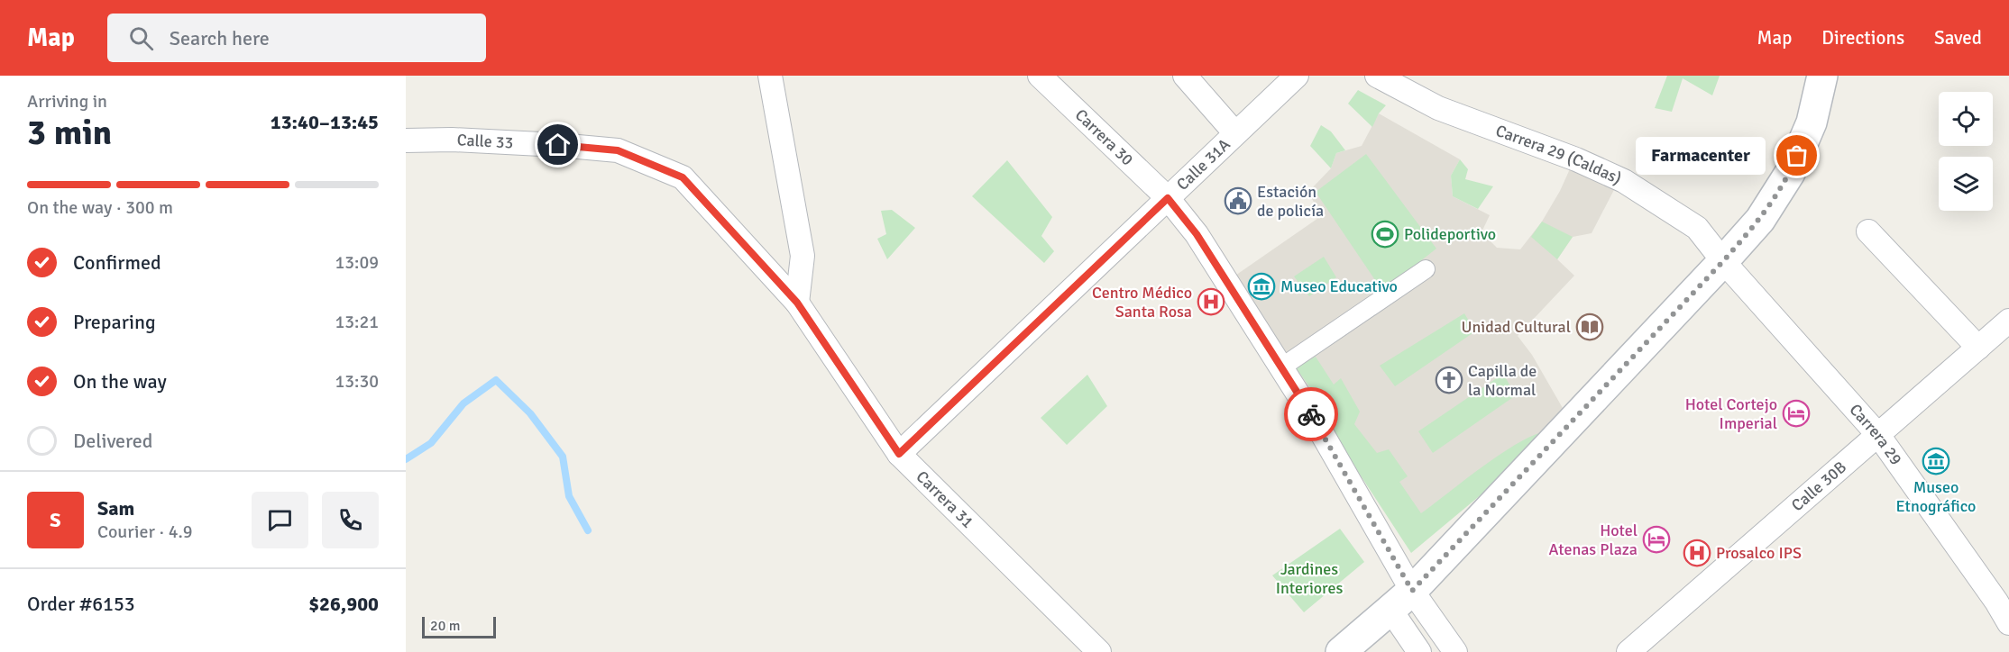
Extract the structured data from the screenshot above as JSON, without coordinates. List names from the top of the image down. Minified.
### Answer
{"streets":{"street":["Carrera 30","Calle 33","Carrera 29 (Caldas)","Calle 31A","Carrera 29","Calle 30B","Carrera 31"]},"crossings":[["Carrera 30","Calle 31A"],["Calle 33","Carrera 31"],["Carrera 29 (Caldas)","Carrera 29"],["Calle 31A","Carrera 31"],["Carrera 29","Calle 30B"]],"parks":["Jardines Interiores"],"places":{"other":["Farmacenter"],"public building":["Estación de policía"],"sports":["Polideportivo"],"museum":["Museo Educativo","Museo Etnográfico"],"hospital":["Centro Médico Santa Rosa","Prosalco IPS"],"library":["Unidad Cultural"],"church":["Capilla de la Normal"],"hotel":["Hotel Cortejo Imperial","Hotel Atenas Plaza"]},"scale_bar":"20 m","page":{"header":"Map","search":"Search here","nav":["Map","Directions","Saved"],"heading":["3 min","Arriving in","13:40–13:45"],"panel":["Sam","Courier · 4.9","Order #6153","$26,900"],"bubble":"Farmacenter","bar":"On the way · 300 m","list":[["Confirmed","13:09"],["Preparing","13:21"],["On the way","13:30"],"Delivered"],"round":"S","scale":"20 m"}}
